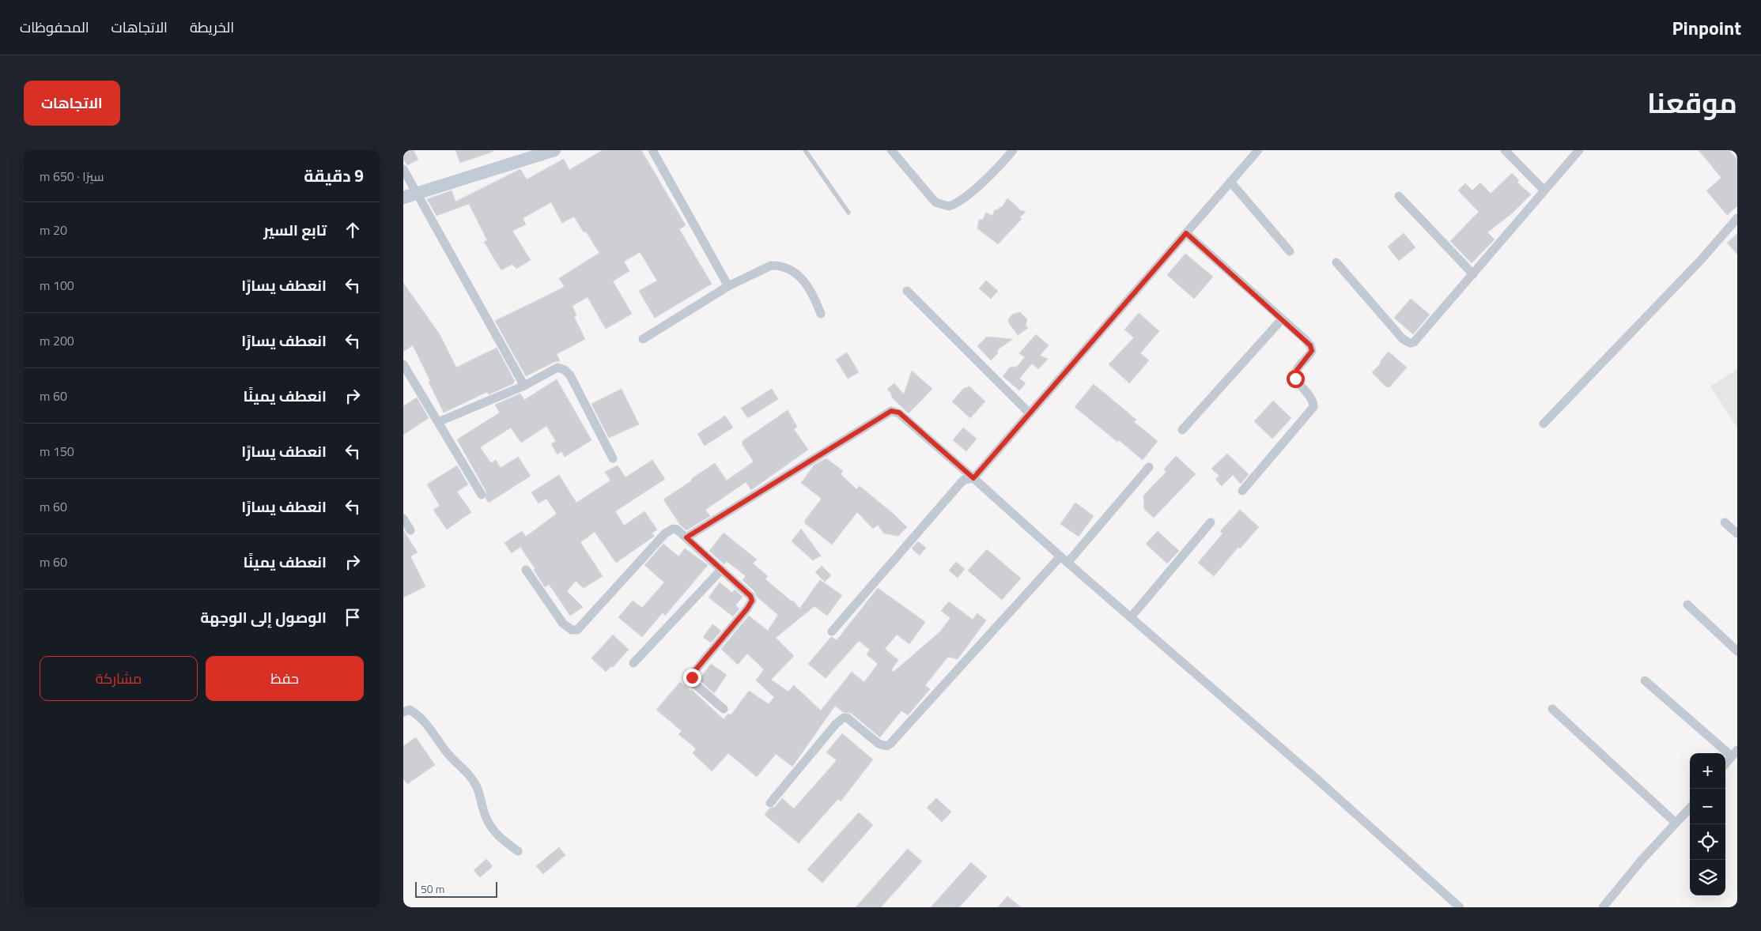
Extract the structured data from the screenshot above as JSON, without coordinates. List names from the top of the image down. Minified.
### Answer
{"scale_bar":"50 m","page":{"header":"Pinpoint","nav":["الخريطة","الاتجاهات","المحفوظات"],"title":"موقعنا","buttons":["الاتجاهات",["حفظ","مشاركة"]],"heading":["9 دقيقة","سيرًا · 650 m"],"list":[["تابع السير","20 m"],["انعطف يسارًا","100 m"],["انعطف يسارًا","200 m"],["انعطف يمينًا","60 m"],["انعطف يسارًا","150 m"],["انعطف يسارًا","60 m"],["انعطف يمينًا","60 m"],"الوصول إلى الوجهة"],"map_buttons":["+","−"],"scale":"50 m"}}
